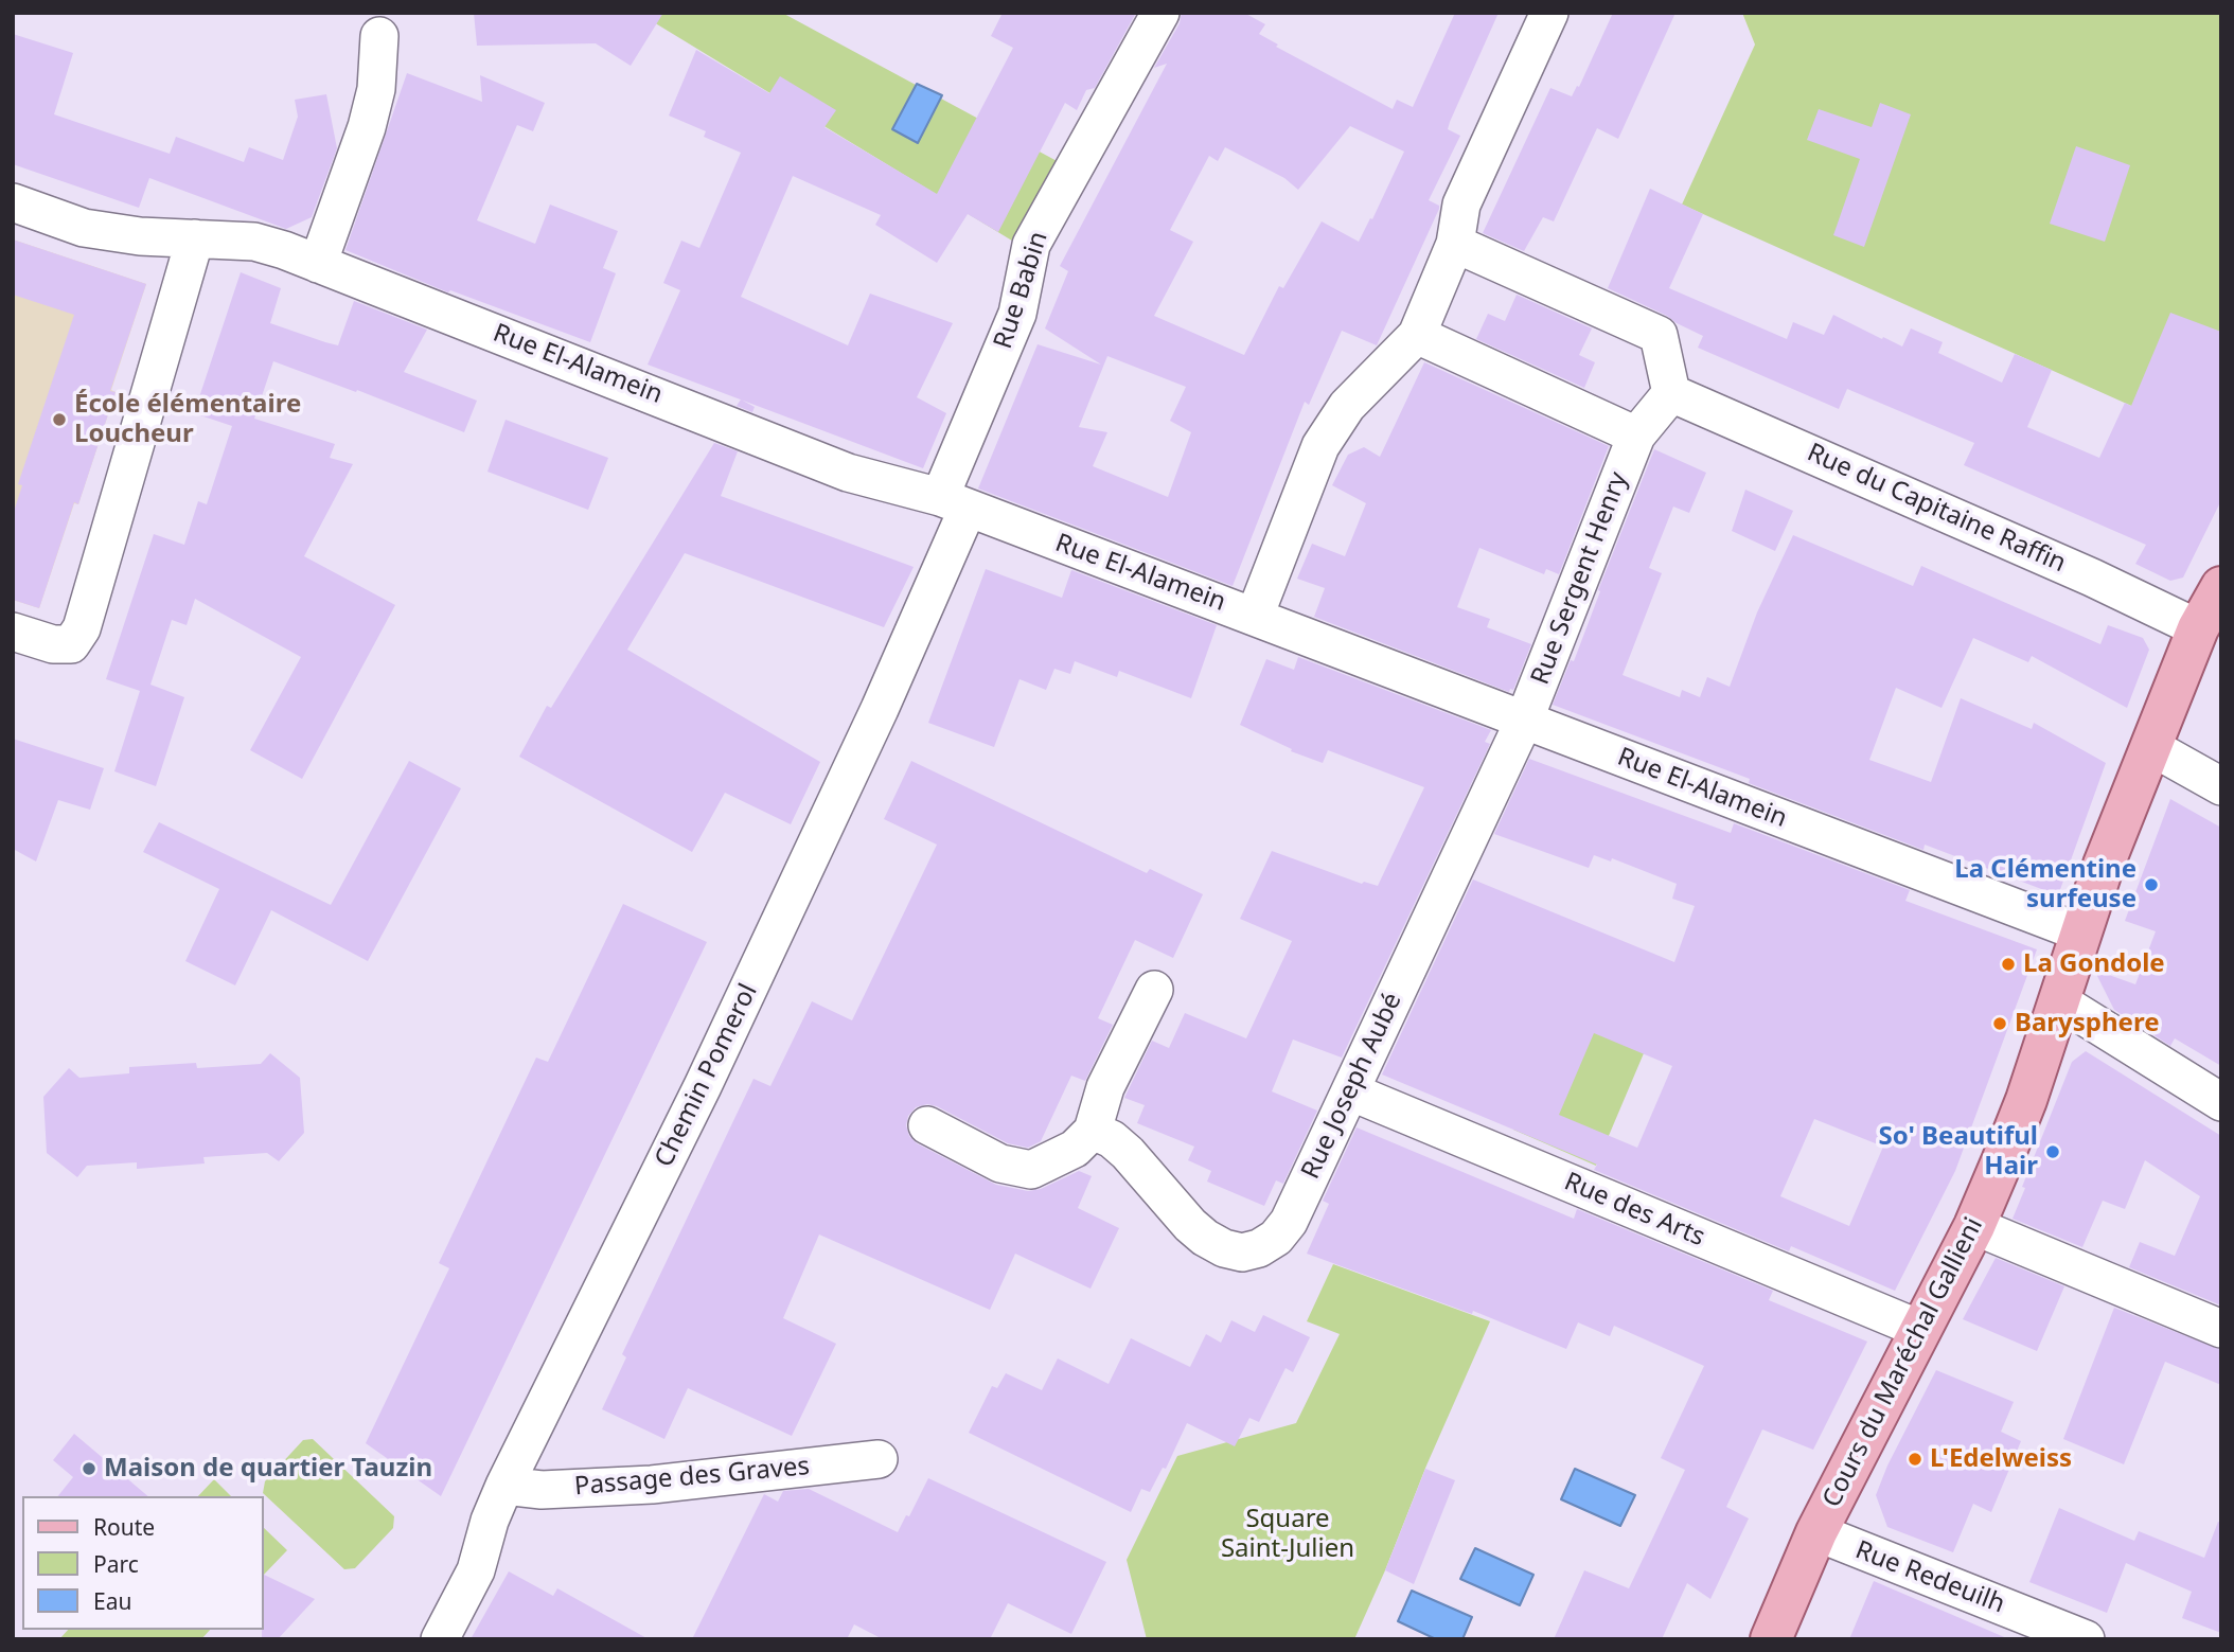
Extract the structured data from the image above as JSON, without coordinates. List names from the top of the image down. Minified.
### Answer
{"streets":{"main road":["Cours du Maréchal Gallieni"],"street":["Rue Babin","Rue El-Alamein","Rue du Capitaine Raffin","Rue Sergent Henry","Chemin Pomerol","Rue Joseph Aubé","Rue des Arts","Passage des Graves","Rue Redeuilh"]},"crossings":[["Rue Babin","Rue El-Alamein"],["Rue Babin","Chemin Pomerol"],["Rue El-Alamein","Rue Sergent Henry"],["Rue El-Alamein","Chemin Pomerol"],["Rue El-Alamein","Rue Joseph Aubé"],["Rue El-Alamein","Cours du Maréchal Gallieni"],["Rue du Capitaine Raffin","Rue Sergent Henry"],["Rue du Capitaine Raffin","Cours du Maréchal Gallieni"],["Rue Sergent Henry","Rue Joseph Aubé"],["Chemin Pomerol","Passage des Graves"],["Rue Joseph Aubé","Rue des Arts"],["Rue des Arts","Cours du Maréchal Gallieni"],["Cours du Maréchal Gallieni","Rue Redeuilh"]],"parks":["Square Saint-Julien"],"places":["École élémentaire Loucheur","La Clémentine surfeuse","La Gondole","Barysphere","So' Beautiful Hair","L'Edelweiss","Maison de quartier Tauzin"],"legend":["Route","Parc","Eau"]}
